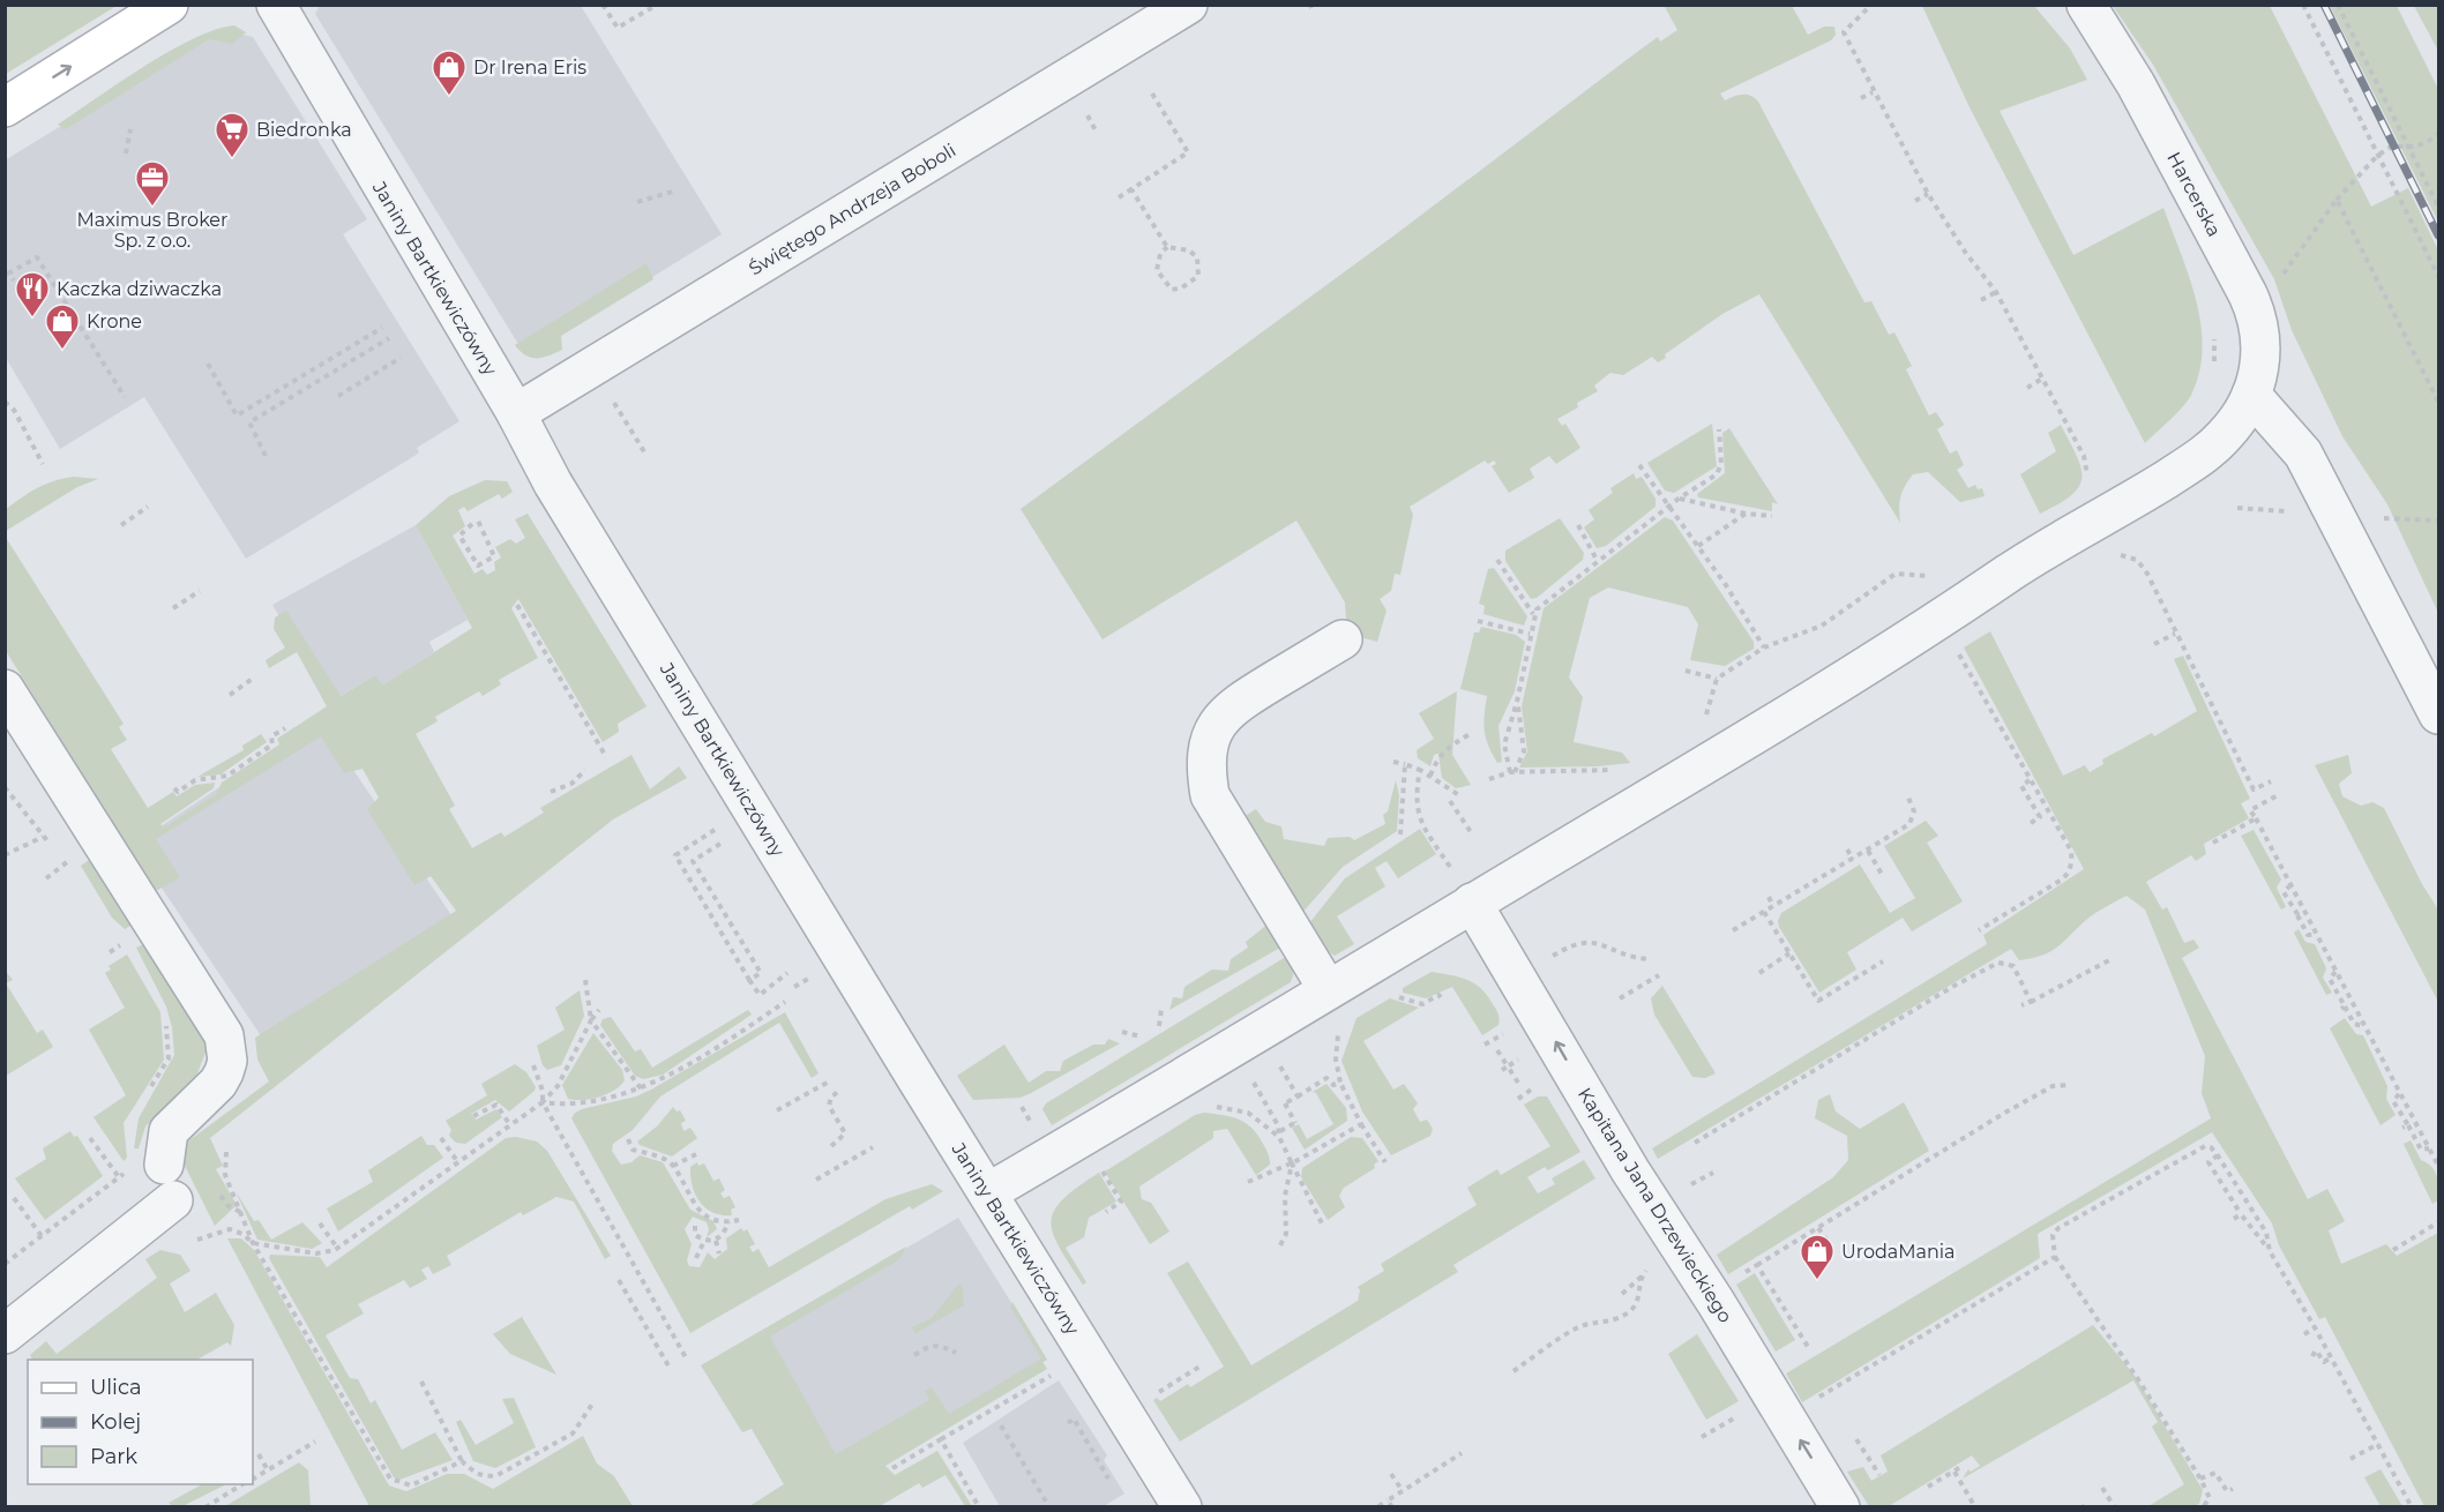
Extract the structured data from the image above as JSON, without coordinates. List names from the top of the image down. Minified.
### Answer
{"streets":{"street":["Harcerska","Świętego Andrzeja Boboli","Janiny Bartkiewiczówny","Kapitana Jana Drzewieckiego"]},"crossings":[["Harcerska","Janiny Bartkiewiczówny"],["Harcerska","Kapitana Jana Drzewieckiego"],["Świętego Andrzeja Boboli","Janiny Bartkiewiczówny"]],"one_way":["Kapitana Jana Drzewieckiego"],"places":{"shop":["Dr Irena Eris","Krone","UrodaMania"],"supermarket":["Biedronka"],"office":["Maximus Broker Sp. z o.o."],"restaurant":["Kaczka dziwaczka"]},"legend":["Ulica","Kolej","Park"]}
